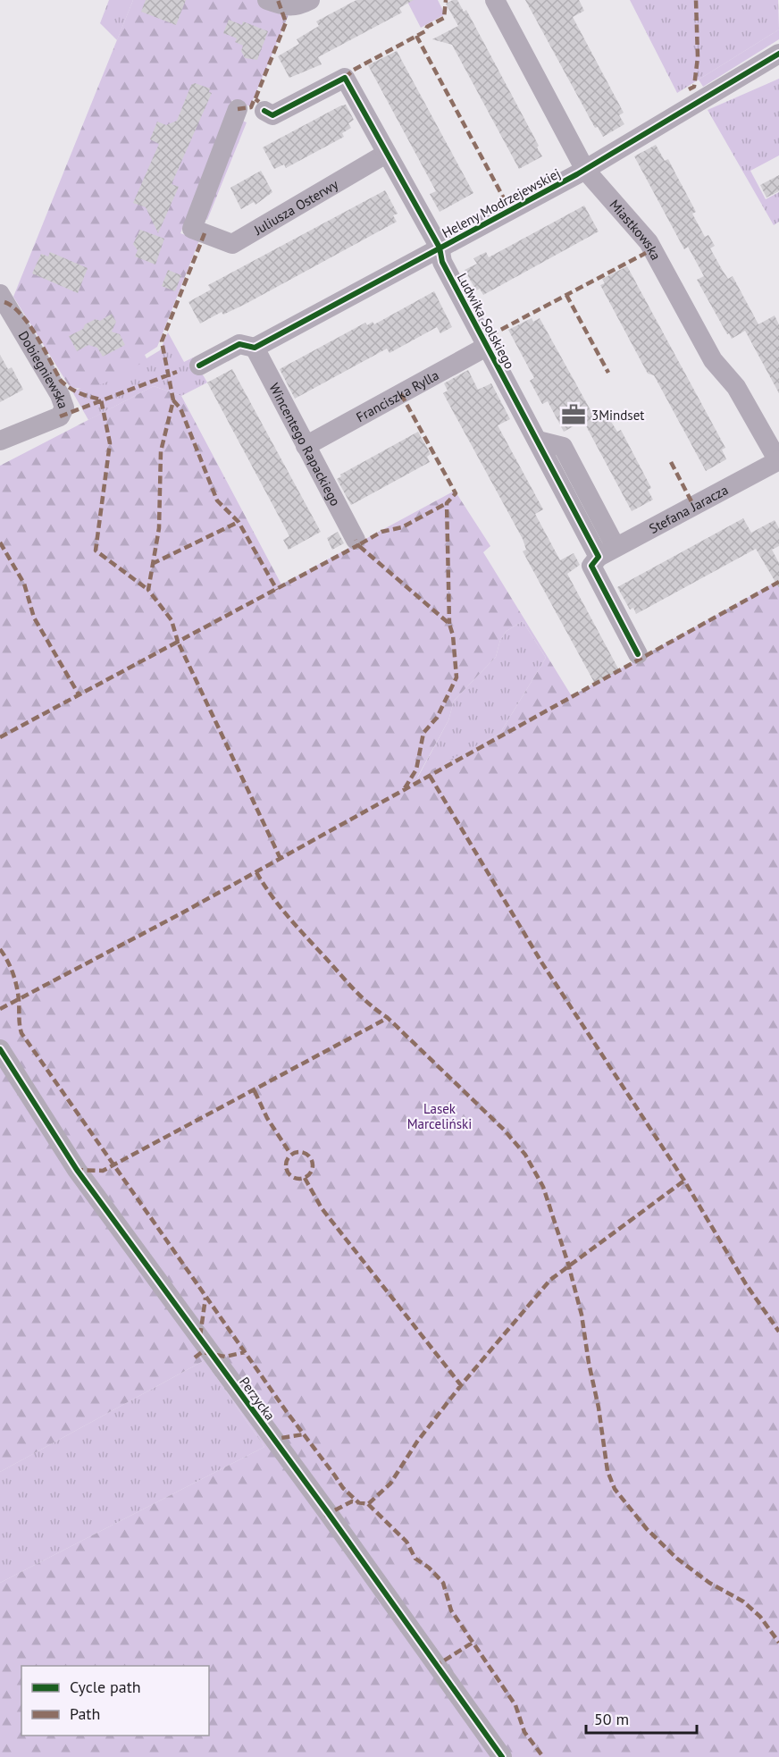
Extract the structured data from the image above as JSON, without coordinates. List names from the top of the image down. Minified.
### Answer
{"streets":{"street":["Heleny Modrzejewskiej","Juliusza Osterwy","Miastkowska","Ludwika Solskiego","Dobiegniewska","Franciszka Rylla","Wincentego Rapackiego","Stefana Jaracza","Perzycka"]},"crossings":[["Heleny Modrzejewskiej","Miastkowska"],["Heleny Modrzejewskiej","Ludwika Solskiego"],["Heleny Modrzejewskiej","Wincentego Rapackiego"],["Juliusza Osterwy","Ludwika Solskiego"],["Miastkowska","Stefana Jaracza"],["Ludwika Solskiego","Franciszka Rylla"],["Ludwika Solskiego","Stefana Jaracza"],["Franciszka Rylla","Wincentego Rapackiego"]],"parks":["Lasek Marceliński"],"places":{"office":["3Mindset"]},"legend":["Cycle path","Path"],"scale_bar":"50 m"}
